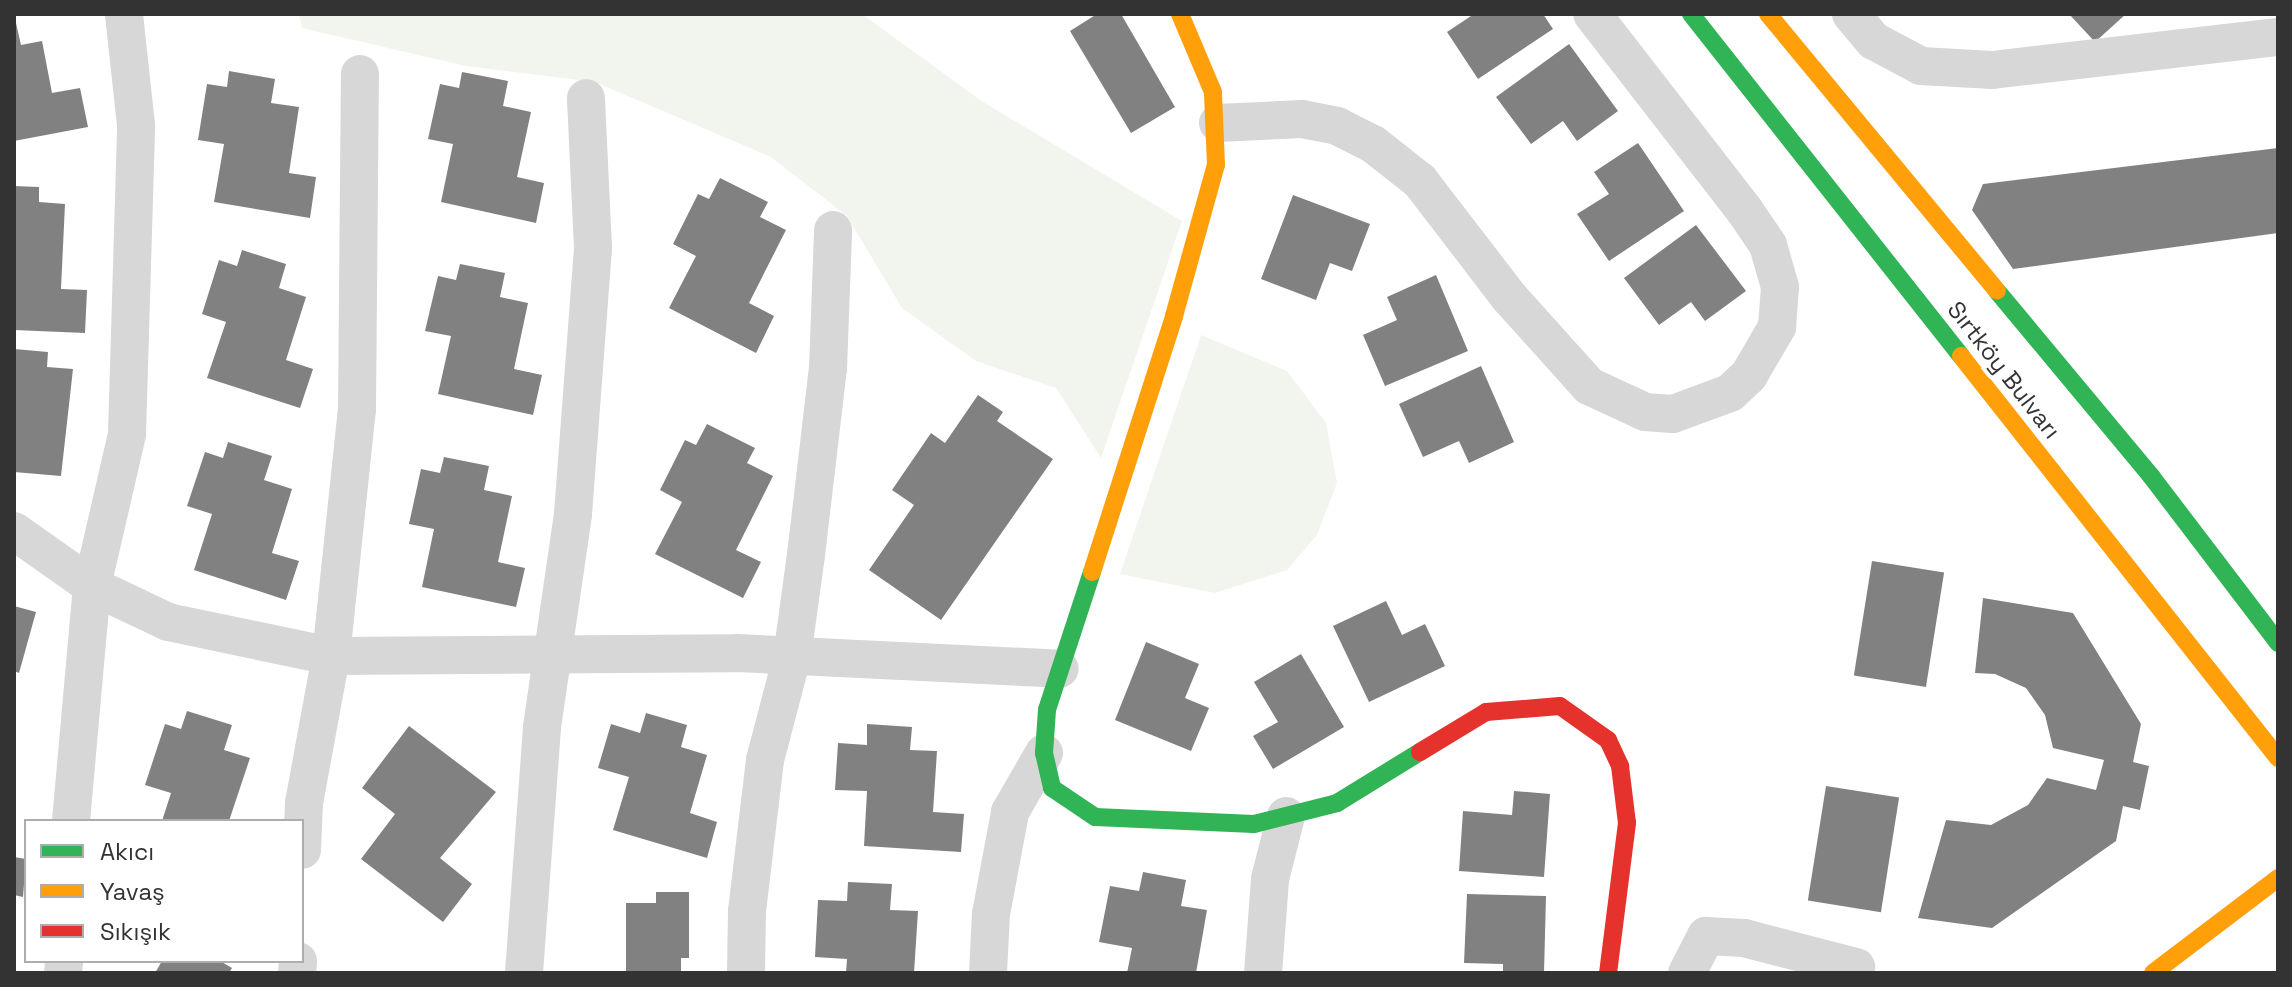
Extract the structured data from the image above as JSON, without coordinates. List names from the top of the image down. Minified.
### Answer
{"streets":{"street":["Sırtköy Bulvarı"]},"legend":["Akıcı","Yavaş","Sıkışık"]}
